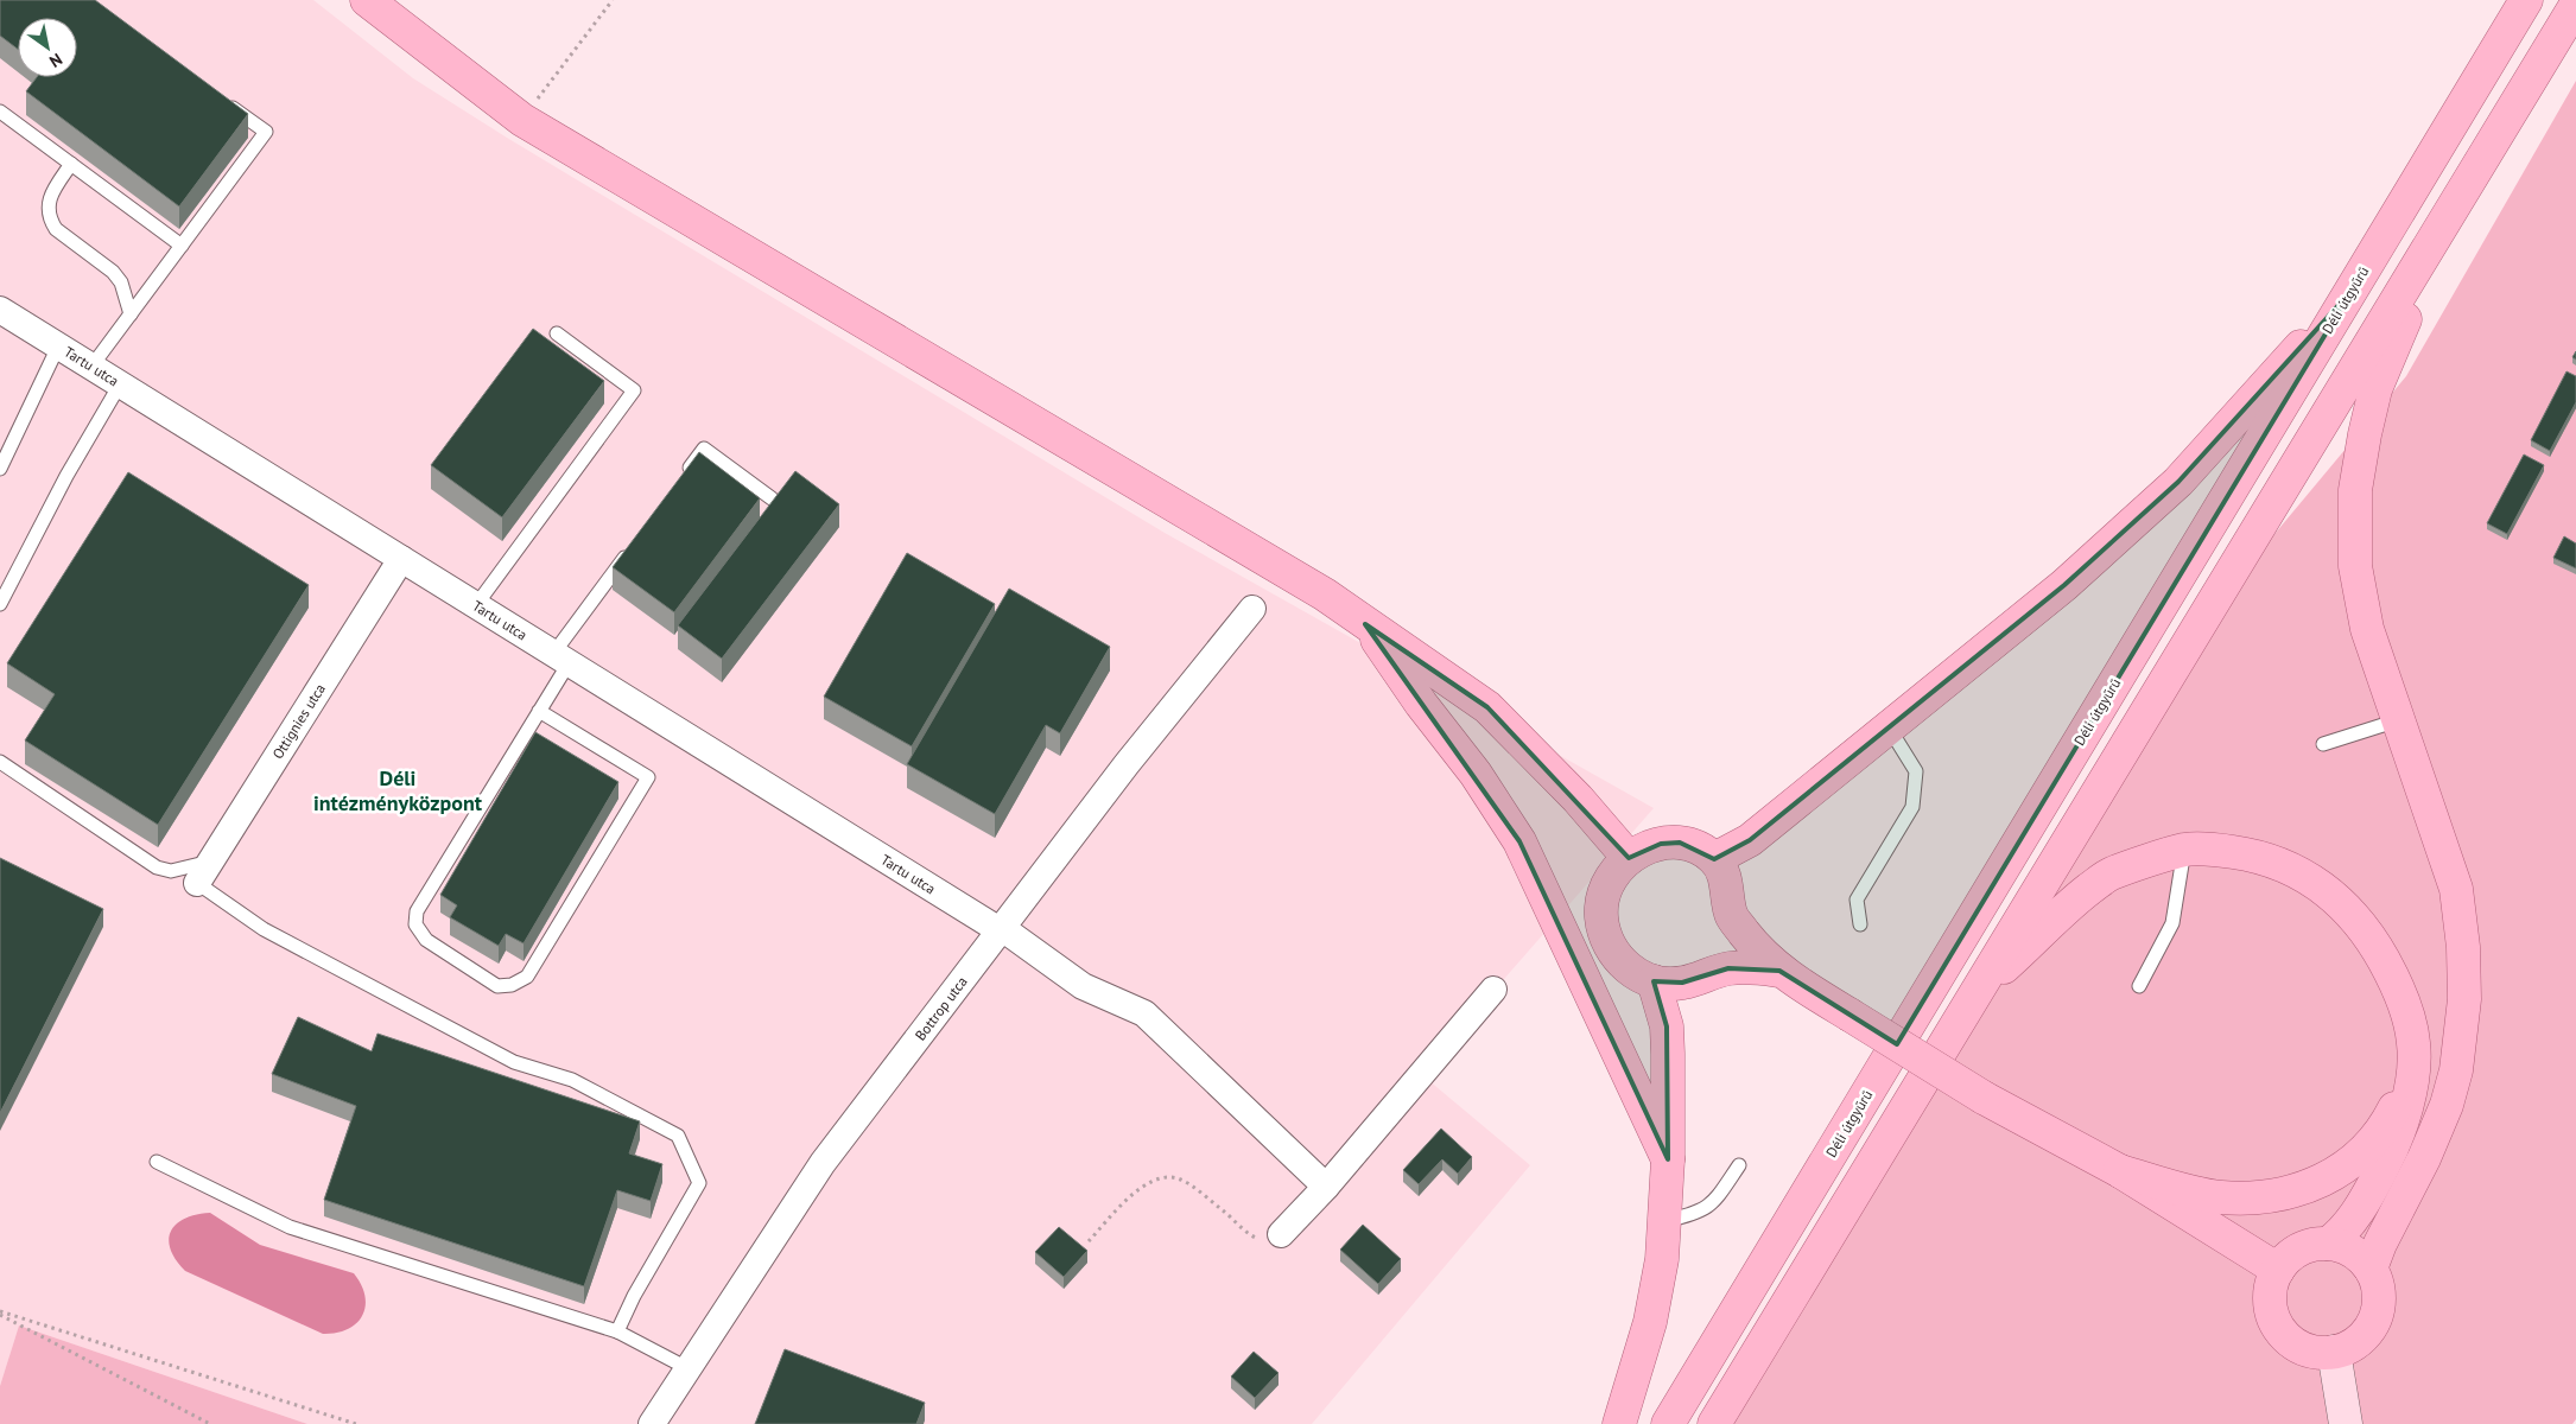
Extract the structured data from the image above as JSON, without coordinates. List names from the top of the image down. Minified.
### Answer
{"streets":{"main road":["Déli útgyűrű"],"street":["Tartu utca","Ottignies utca","Bottrop utca"]},"crossings":[["Tartu utca","Ottignies utca"],["Tartu utca","Bottrop utca"]],"districts":["Déli intézményközpont"],"north":"bottom right"}
